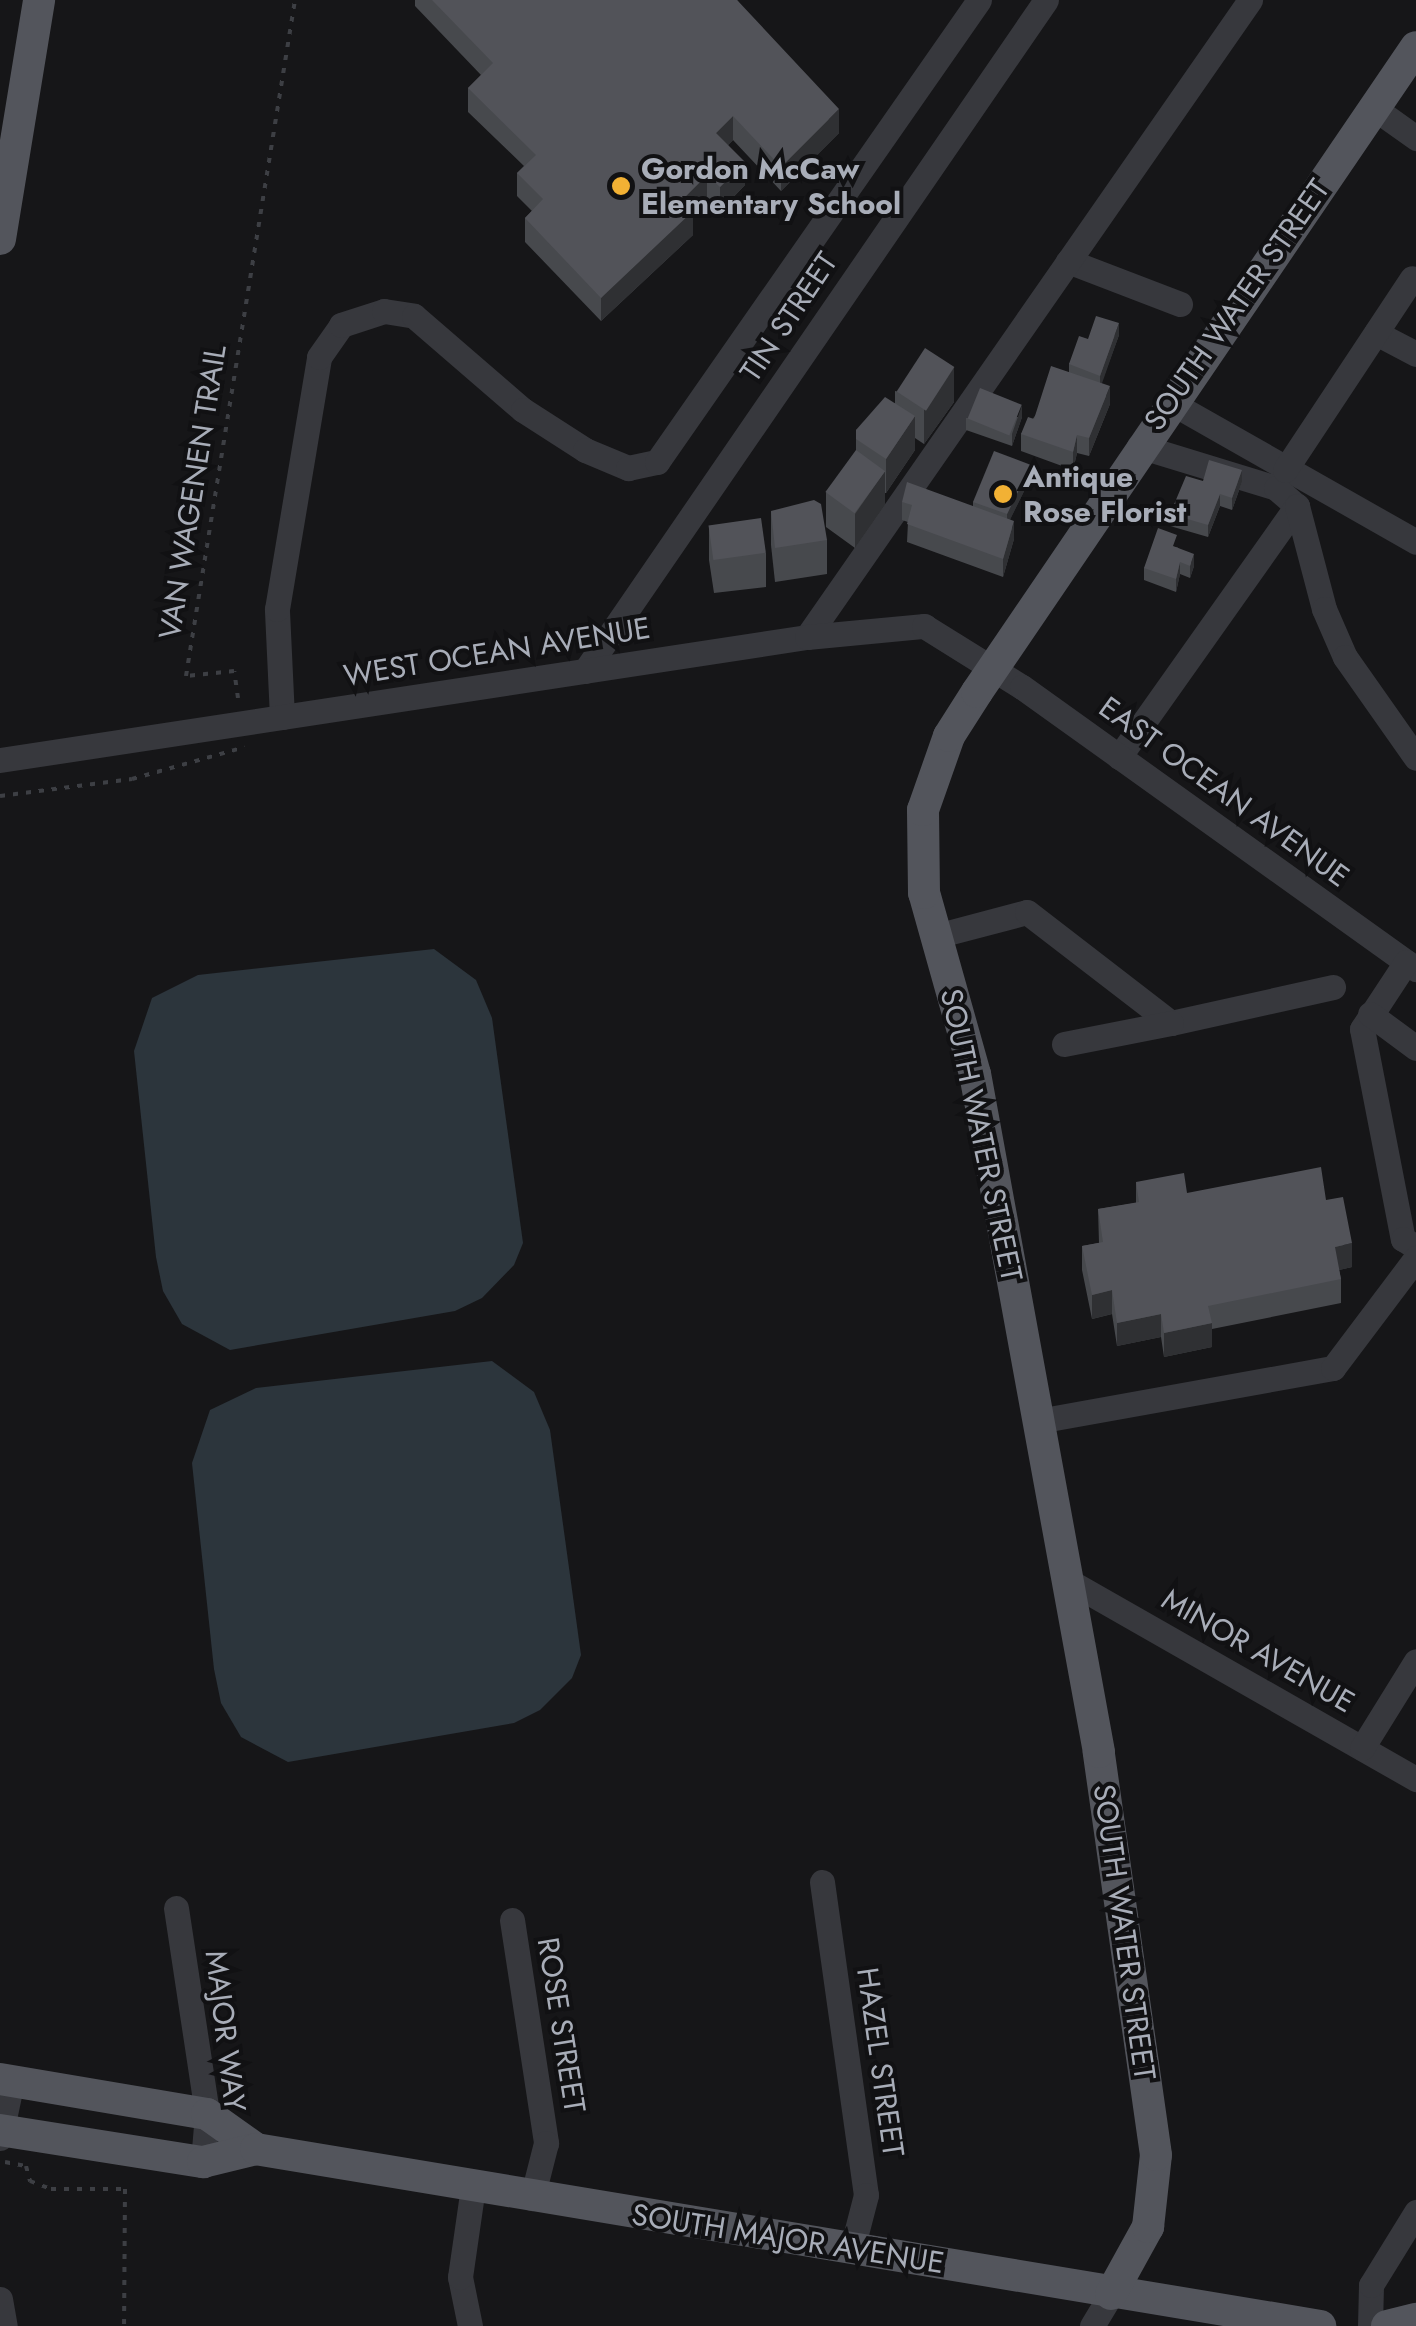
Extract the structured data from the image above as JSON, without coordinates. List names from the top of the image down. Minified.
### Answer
{"streets":{"main road":["SOUTH WATER STREET","SOUTH MAJOR AVENUE"],"street":["TIN STREET","WEST OCEAN AVENUE","EAST OCEAN AVENUE","MINOR AVENUE","ROSE STREET","MAJOR WAY","HAZEL STREET"],"path":["VAN WAGENEN TRAIL"]},"crossings":[["SOUTH WATER STREET","WEST OCEAN AVENUE"],["SOUTH WATER STREET","EAST OCEAN AVENUE"],["SOUTH WATER STREET","MINOR AVENUE"],["SOUTH WATER STREET","SOUTH MAJOR AVENUE"],["TIN STREET","WEST OCEAN AVENUE"],["VAN WAGENEN TRAIL","WEST OCEAN AVENUE"],["WEST OCEAN AVENUE","EAST OCEAN AVENUE"],["ROSE STREET","SOUTH MAJOR AVENUE"],["MAJOR WAY","SOUTH MAJOR AVENUE"],["HAZEL STREET","SOUTH MAJOR AVENUE"]],"places":["Gordon McCaw Elementary School","Antique Rose Florist"]}
